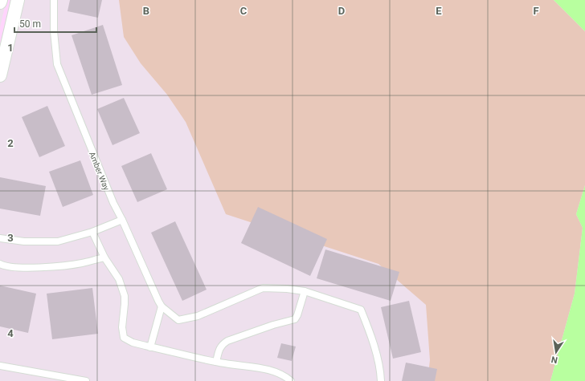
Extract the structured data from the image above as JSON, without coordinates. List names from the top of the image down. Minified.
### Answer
{"streets":{"lane":["Amber Way"]},"scale_bar":"50 m","north":"bottom","grid":{"columns":["B","C","D","E","F"],"rows":["1","2","3","4"]}}
